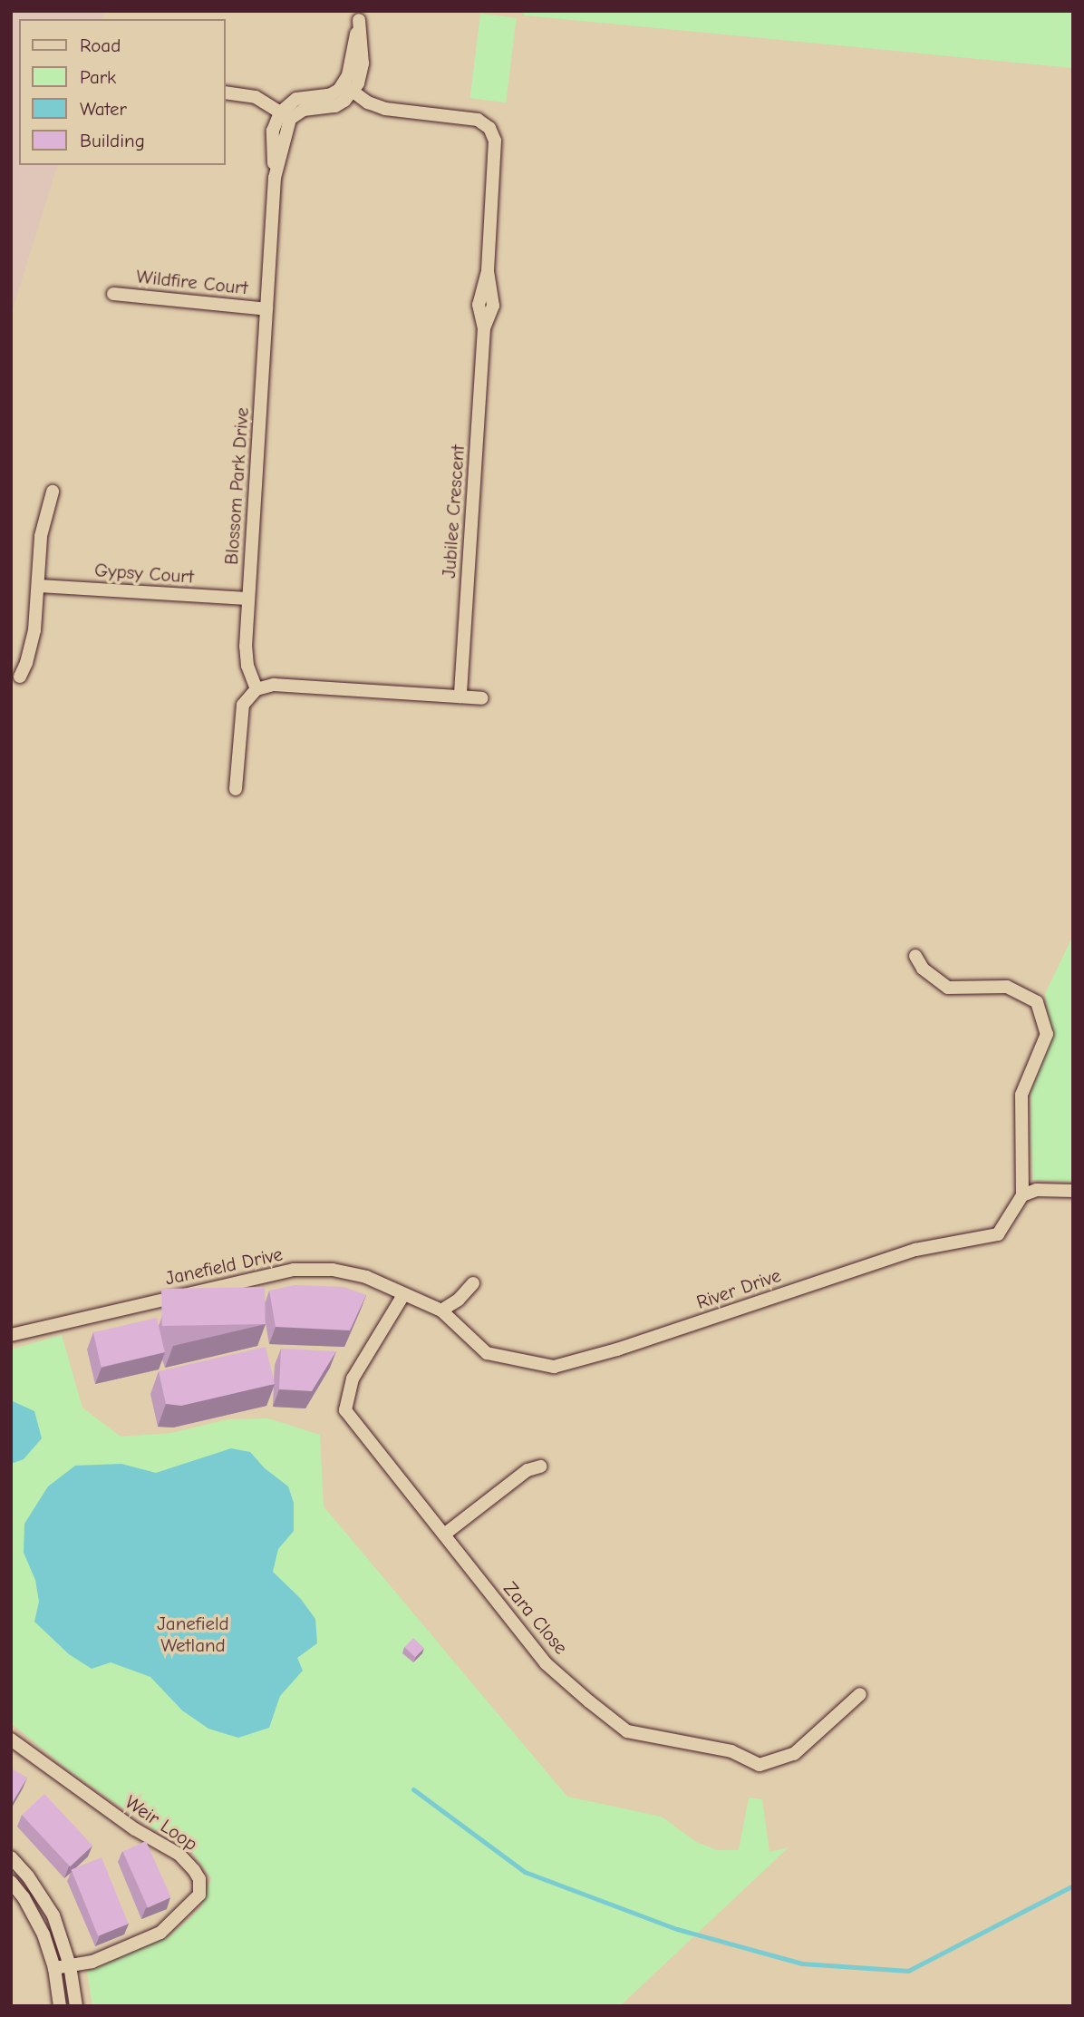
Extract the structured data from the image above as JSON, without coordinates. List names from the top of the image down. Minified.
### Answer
{"streets":{"street":["Wildfire Court","Blossom Park Drive","Jubilee Crescent","Gypsy Court","Janefield Drive","River Drive","Zara Close","Weir Loop"]},"crossings":[["Wildfire Court","Blossom Park Drive"],["Blossom Park Drive","Gypsy Court"],["Janefield Drive","River Drive"],["Janefield Drive","Zara Close"]],"parks":["Janefield Wetland"],"legend":["Road","Park","Water","Building"]}
